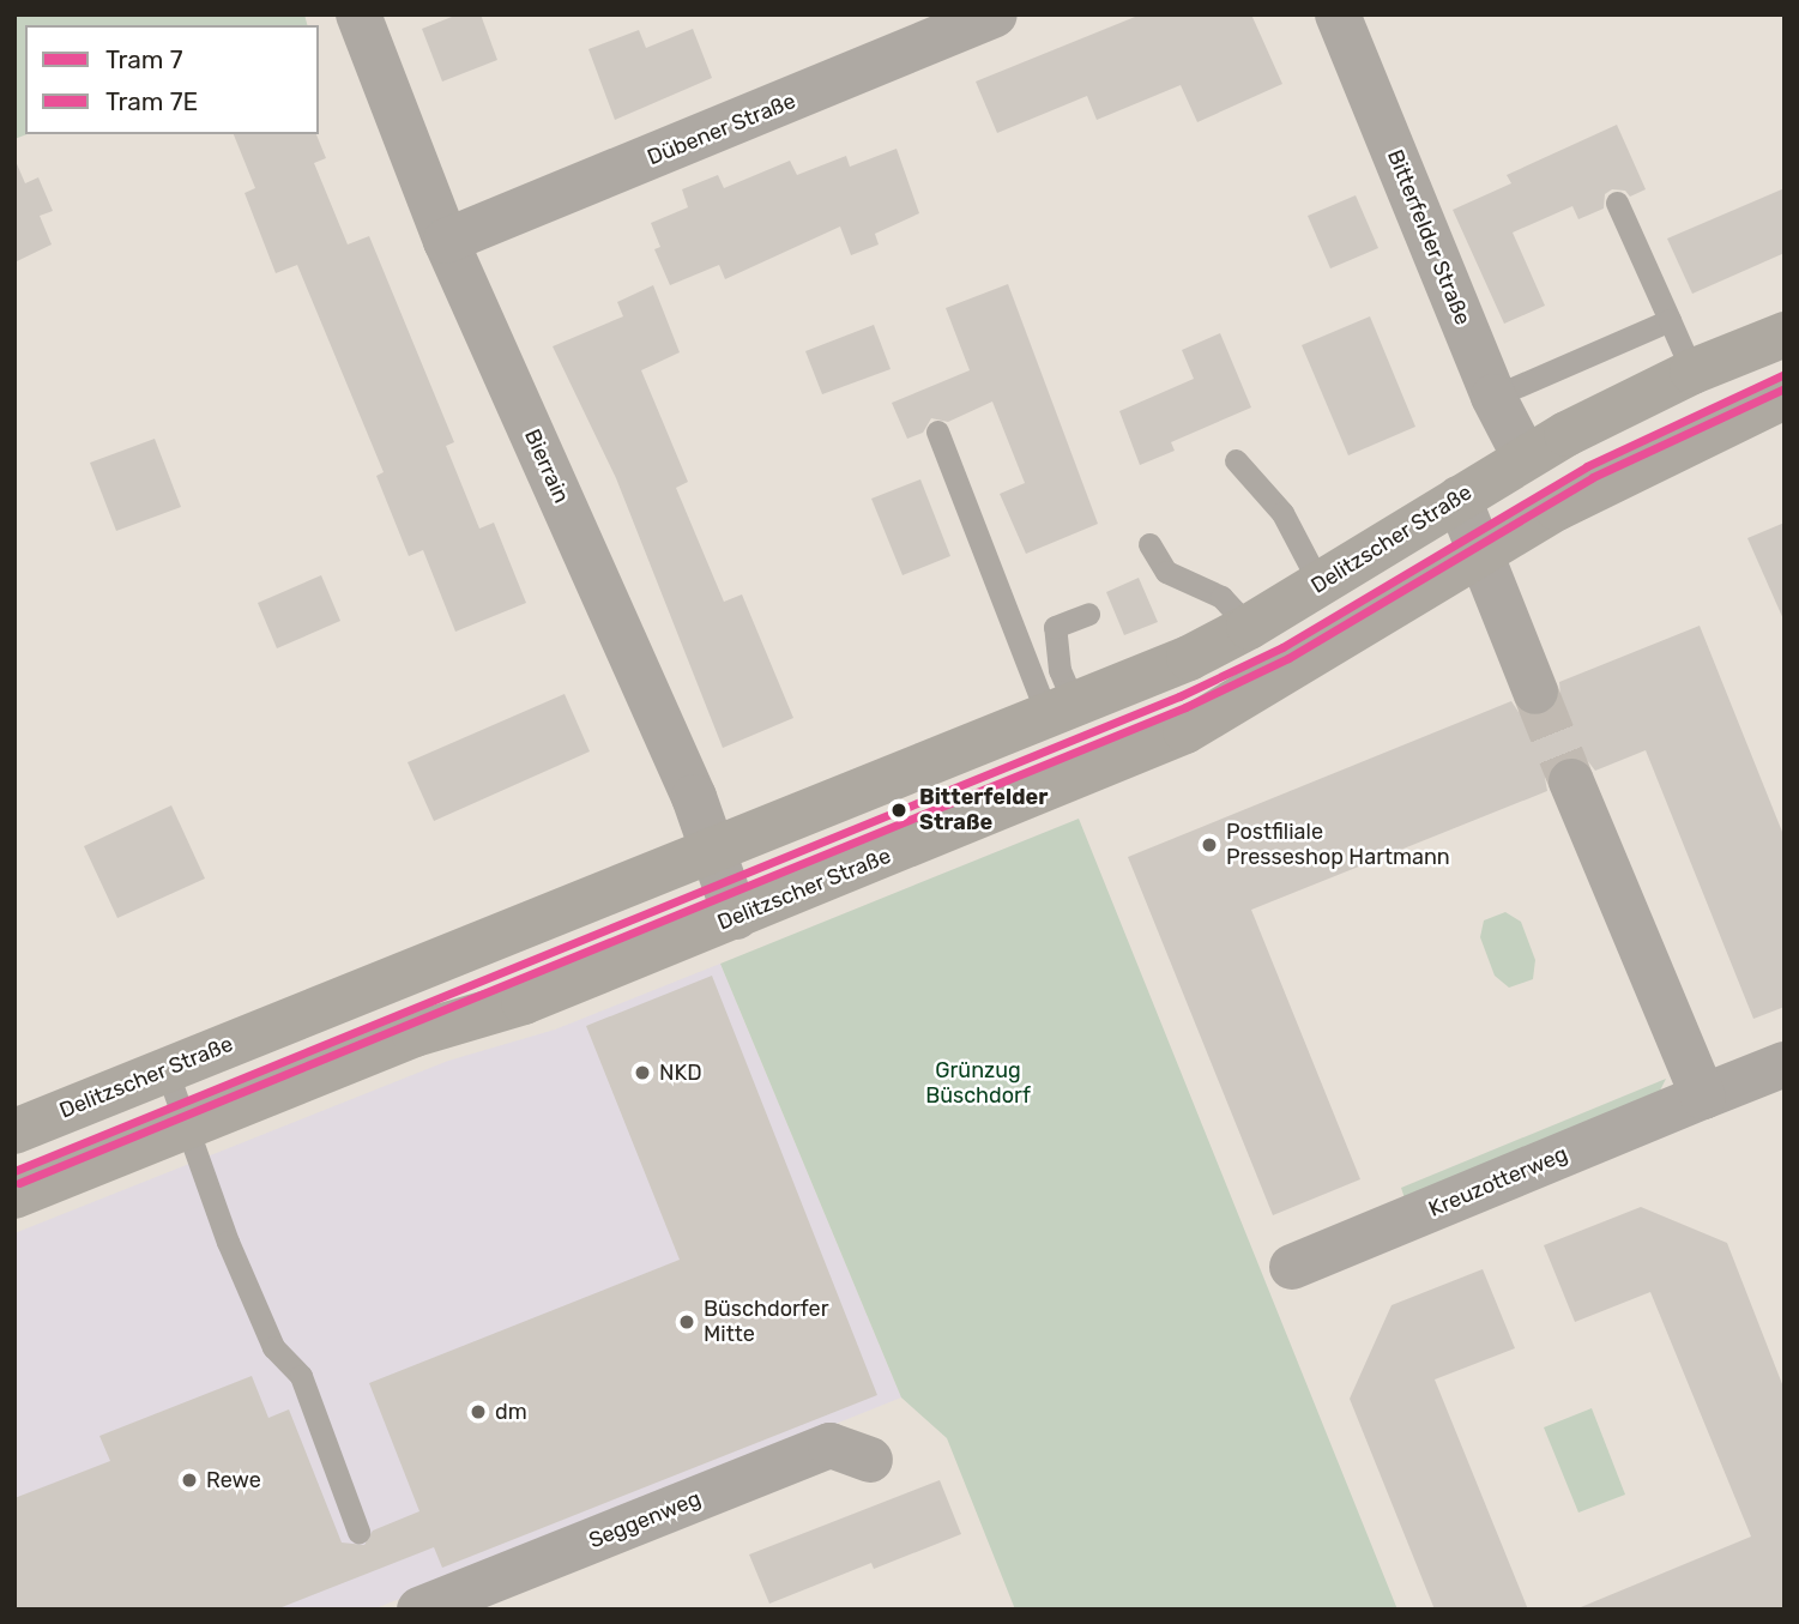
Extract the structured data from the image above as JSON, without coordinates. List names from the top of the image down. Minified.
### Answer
{"streets":{"main road":["Delitzscher Straße"],"street":["Dübener Straße","Bitterfelder Straße","Bierrain","Kreuzotterweg","Seggenweg"]},"crossings":[["Dübener Straße","Bierrain"],["Bitterfelder Straße","Delitzscher Straße"],["Bierrain","Delitzscher Straße"]],"parks":["Grünzug Büschdorf"],"places":["Bitterfelder Straße","Postfiliale Presseshop Hartmann","NKD","Büschdorfer Mitte","dm","Rewe"],"lines":["tram line 7","tram line 7E"],"legend":["Tram 7","Tram 7E"]}
